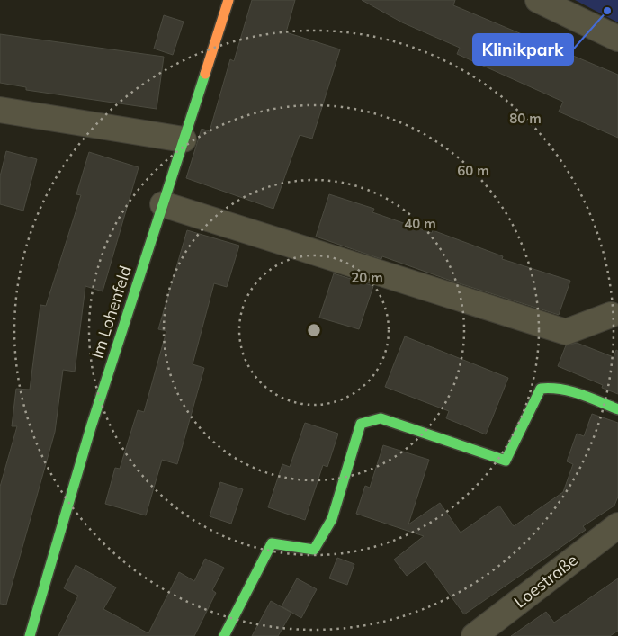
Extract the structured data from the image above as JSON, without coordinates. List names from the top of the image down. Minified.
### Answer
{"streets":{"street":["Im Lohenfeld","Loestraße"]},"places":["Klinikpark"],"rings":["80 m","60 m","40 m","20 m"]}
